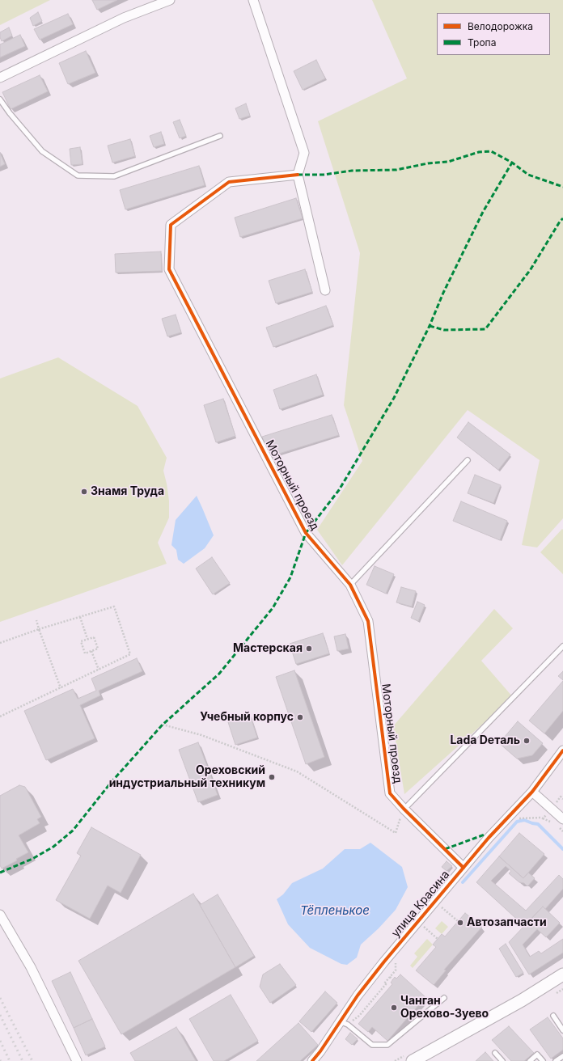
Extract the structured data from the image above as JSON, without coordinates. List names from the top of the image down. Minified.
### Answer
{"streets":{"street":["Моторный проезд","улица Красина"]},"crossings":[["Моторный проезд","улица Красина"]],"water":["Тёпленькое"],"places":["Знамя Труда","Мастерская","Учебный корпус","Lada Dеталь","Ореховский индустриальный техникум","Автозапчасти","Чанган Орехово-Зуево"],"legend":["Велодорожка","Тропа"]}
